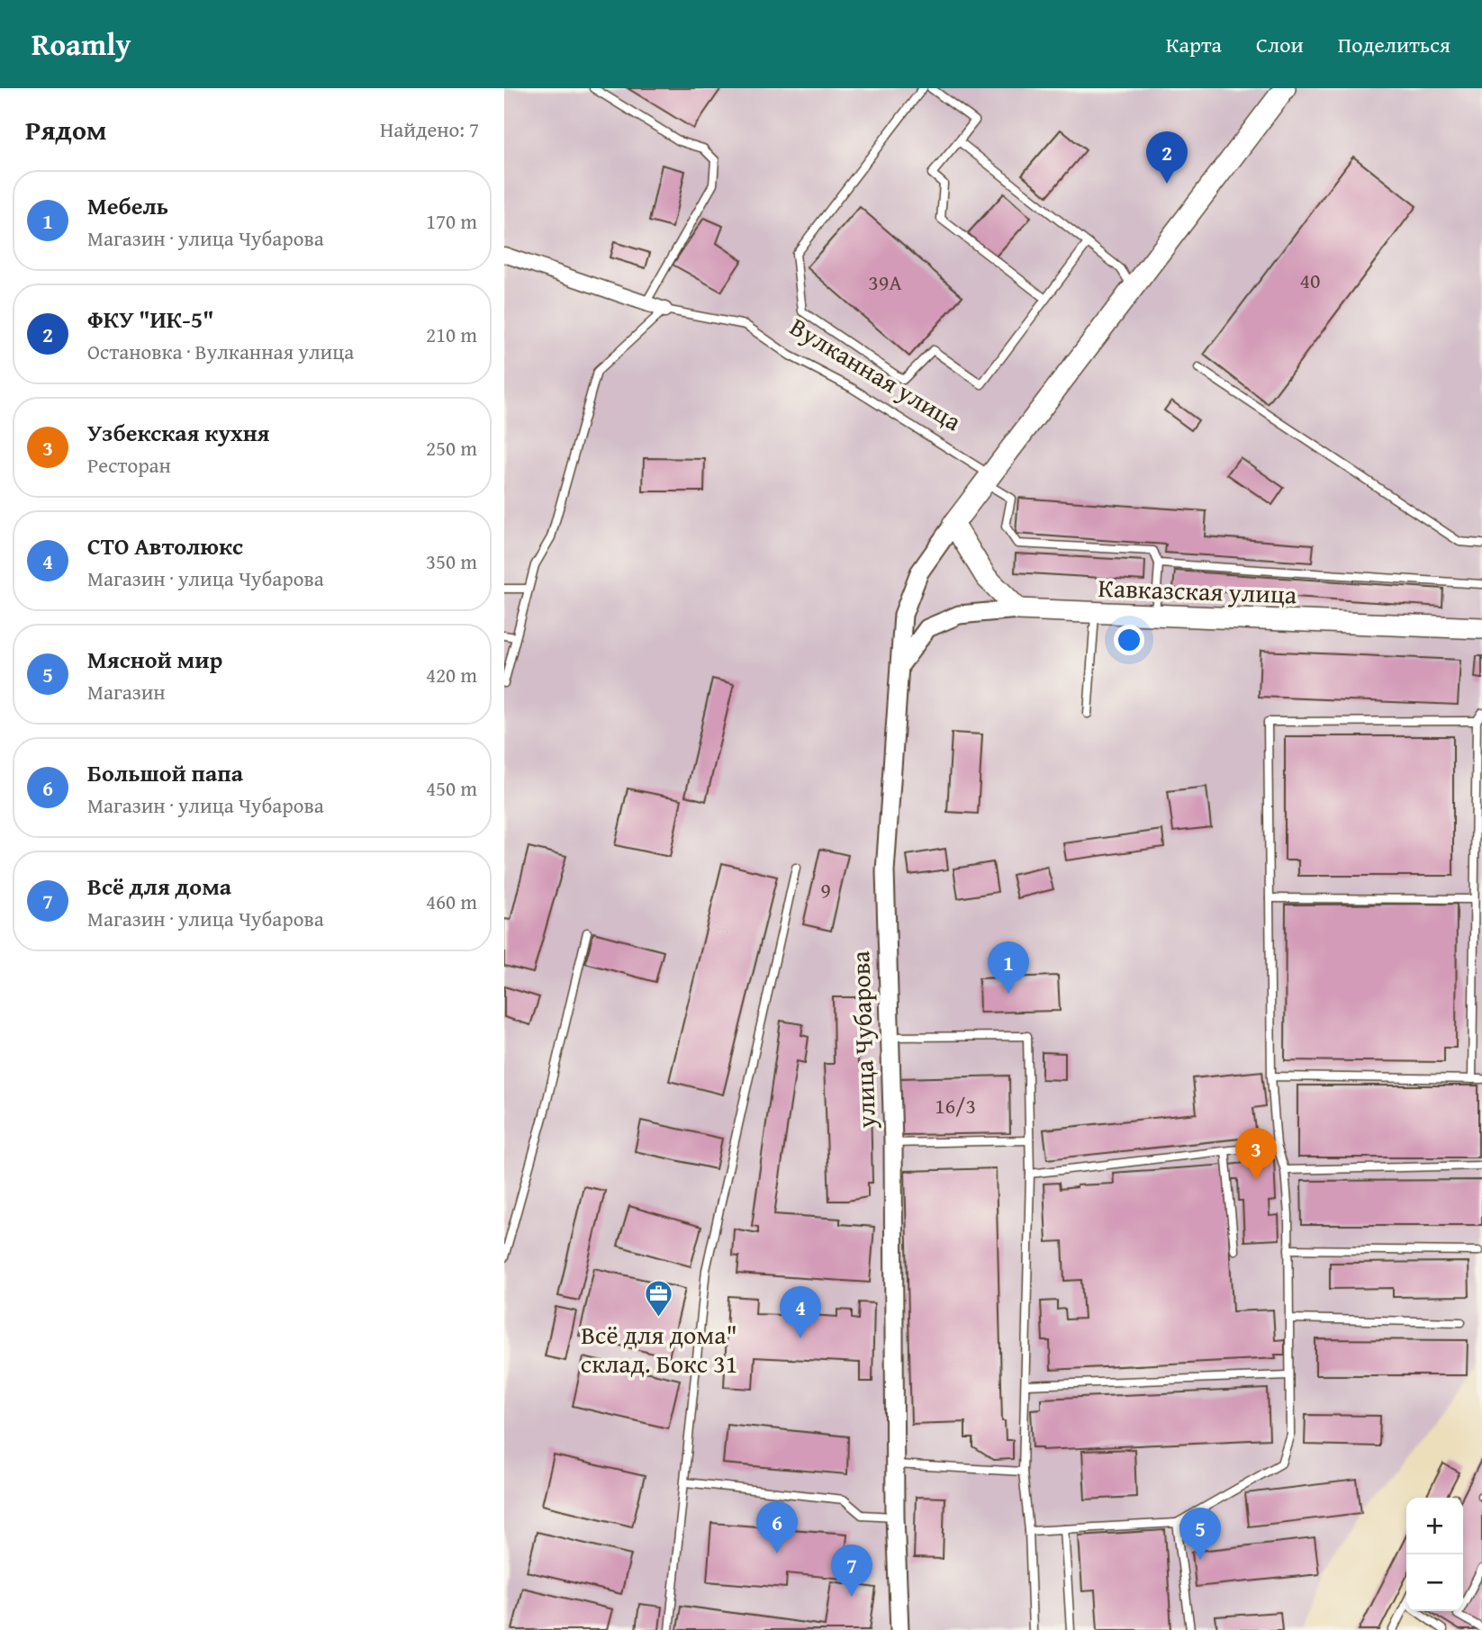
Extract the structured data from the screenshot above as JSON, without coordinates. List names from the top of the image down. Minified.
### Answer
{"streets":{"main road":["Кавказская улица","улица Чубарова"],"lane":["Вулканная улица"]},"crossings":[["Вулканная улица","улица Чубарова"]],"places":{"office":["Всё для дома\" склад. Бокс 31"]},"house_numbers":["40","39А","9","16/3"],"page":{"header":"Roamly","nav":["Карта","Слои","Поделиться"],"heading":["Рядом","Найдено: 7"],"pins":["2","1","3","4","6","5","7"],"list":[{"mark":"1","name":"Мебель","note":"Магазин · улица Чубарова","value":"170 m"},{"mark":"2","name":"ФКУ \"ИК-5\"","note":"Остановка · Вулканная улица","value":"210 m"},{"mark":"3","name":"Узбекская кухня","note":"Ресторан","value":"250 m"},{"mark":"4","name":"СТО Автолюкс","note":"Магазин · улица Чубарова","value":"350 m"},{"mark":"5","name":"Мясной мир","note":"Магазин","value":"420 m"},{"mark":"6","name":"Большой папа","note":"Магазин · улица Чубарова","value":"450 m"},{"mark":"7","name":"Всё для дома","note":"Магазин · улица Чубарова","value":"460 m"}],"map_buttons":["+","−"]}}
